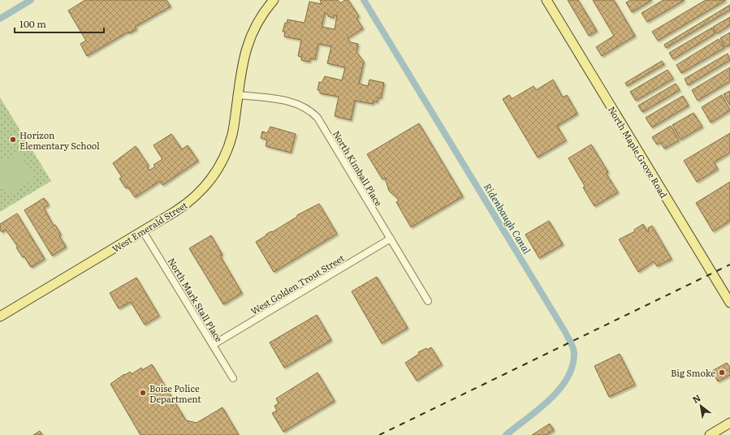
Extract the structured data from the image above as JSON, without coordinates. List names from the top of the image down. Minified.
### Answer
{"streets":{"main road":["North Maple Grove Road","West Emerald Street"],"street":["North Kimball Place","West Golden Trout Street","North Mark Stall Place"]},"crossings":[["North Kimball Place","West Emerald Street"],["North Kimball Place","West Golden Trout Street"],["West Emerald Street","North Mark Stall Place"],["West Golden Trout Street","North Mark Stall Place"]],"water":["Ridenbaugh Canal"],"places":["Horizon Elementary School","Big Smoke","Boise Police Department"],"scale_bar":"100 m","north":"top left"}
